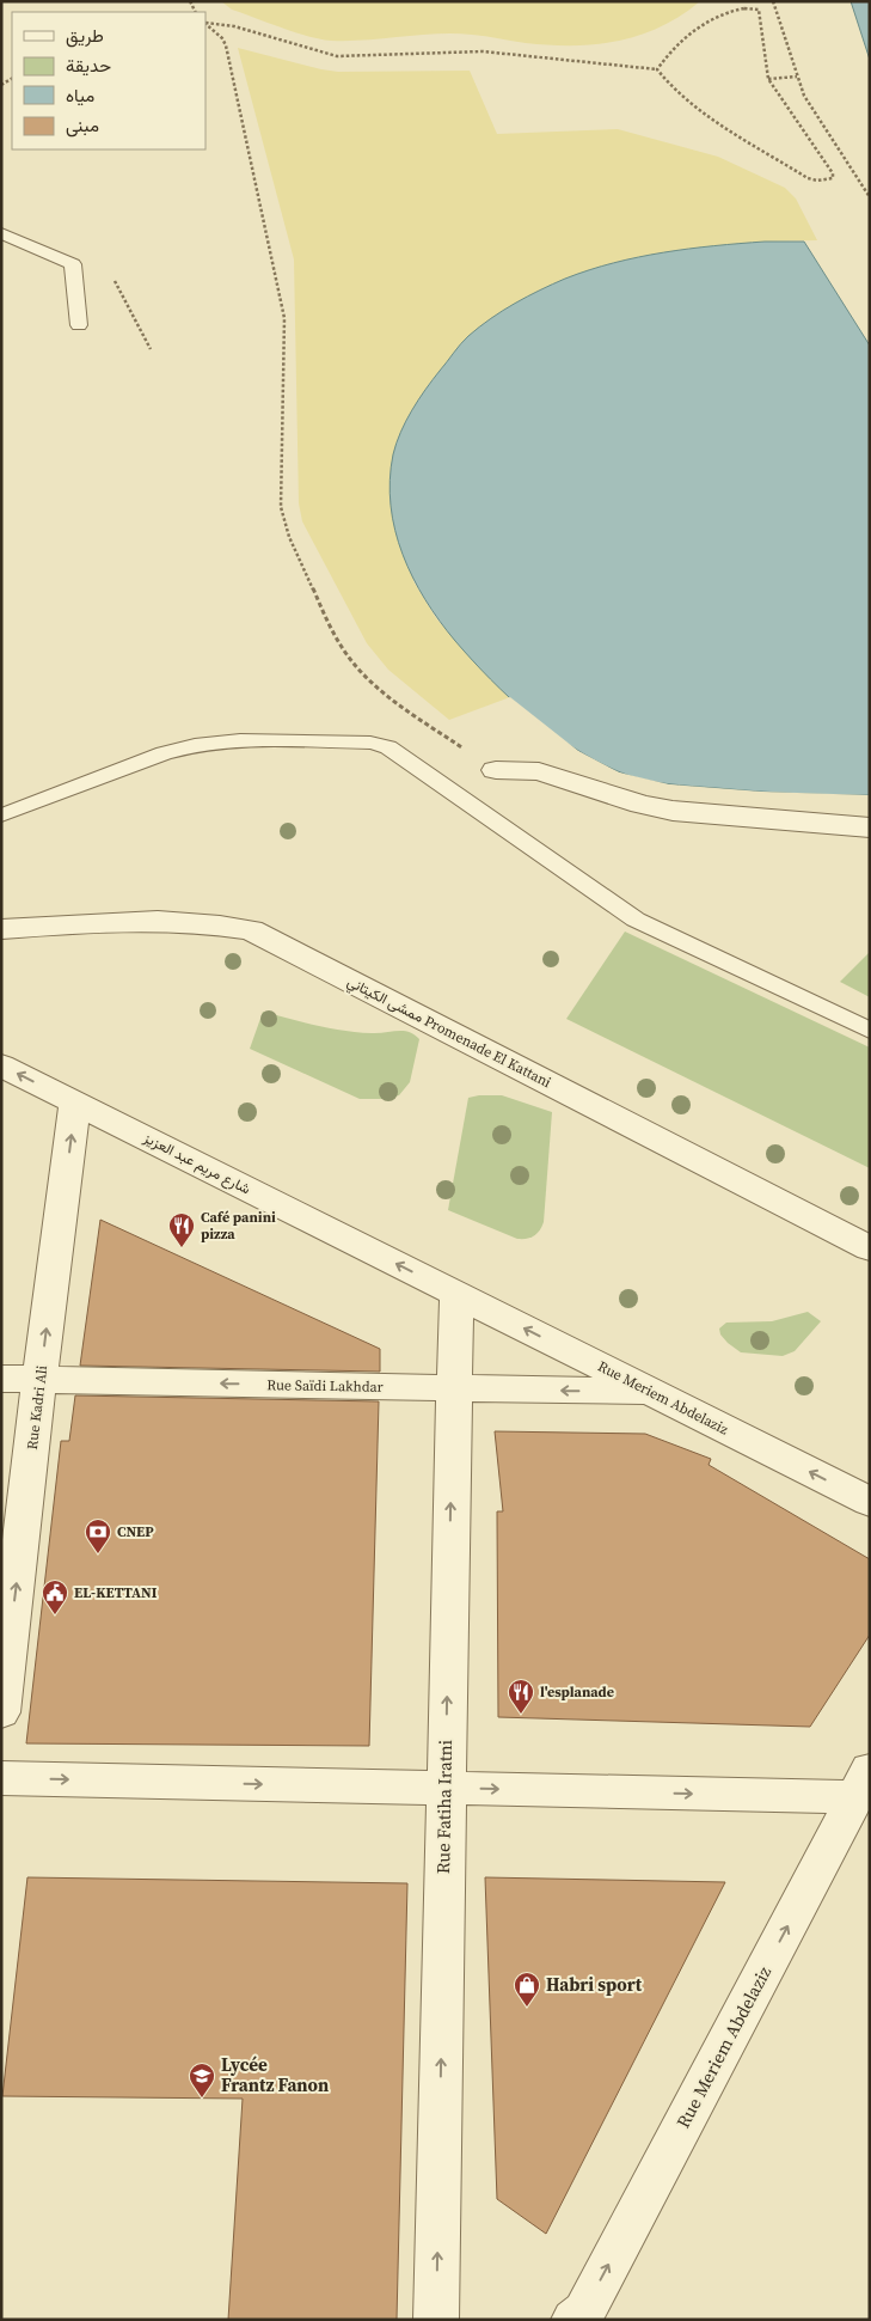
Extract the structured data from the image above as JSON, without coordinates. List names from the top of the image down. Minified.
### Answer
{"streets":{"street":["ممشى الكيتاني Promenade El Kattani","شارع مريم عبد العزيز","Rue Saïdi Lakhdar","Rue Meriem Abdelaziz","Rue Kadri Ali","Rue Fatiha Iratni"]},"crossings":[["شارع مريم عبد العزيز","Rue Meriem Abdelaziz"],["شارع مريم عبد العزيز","Rue Kadri Ali"],["شارع مريم عبد العزيز","Rue Fatiha Iratni"],["Rue Saïdi Lakhdar","Rue Meriem Abdelaziz"],["Rue Saïdi Lakhdar","Rue Kadri Ali"],["Rue Saïdi Lakhdar","Rue Fatiha Iratni"],["Rue Meriem Abdelaziz","Rue Fatiha Iratni"]],"one_way":["شارع مريم عبد العزيز","Rue Saïdi Lakhdar","Rue Kadri Ali","Rue Fatiha Iratni"],"places":{"restaurant":["Café panini pizza","l'esplanade"],"bank":["CNEP"],"public building":["EL-KETTANI"],"shop":["Habri sport"],"school or university":["Lycée Frantz Fanon"]},"legend":["طريق","حديقة","مياه","مبنى"]}
